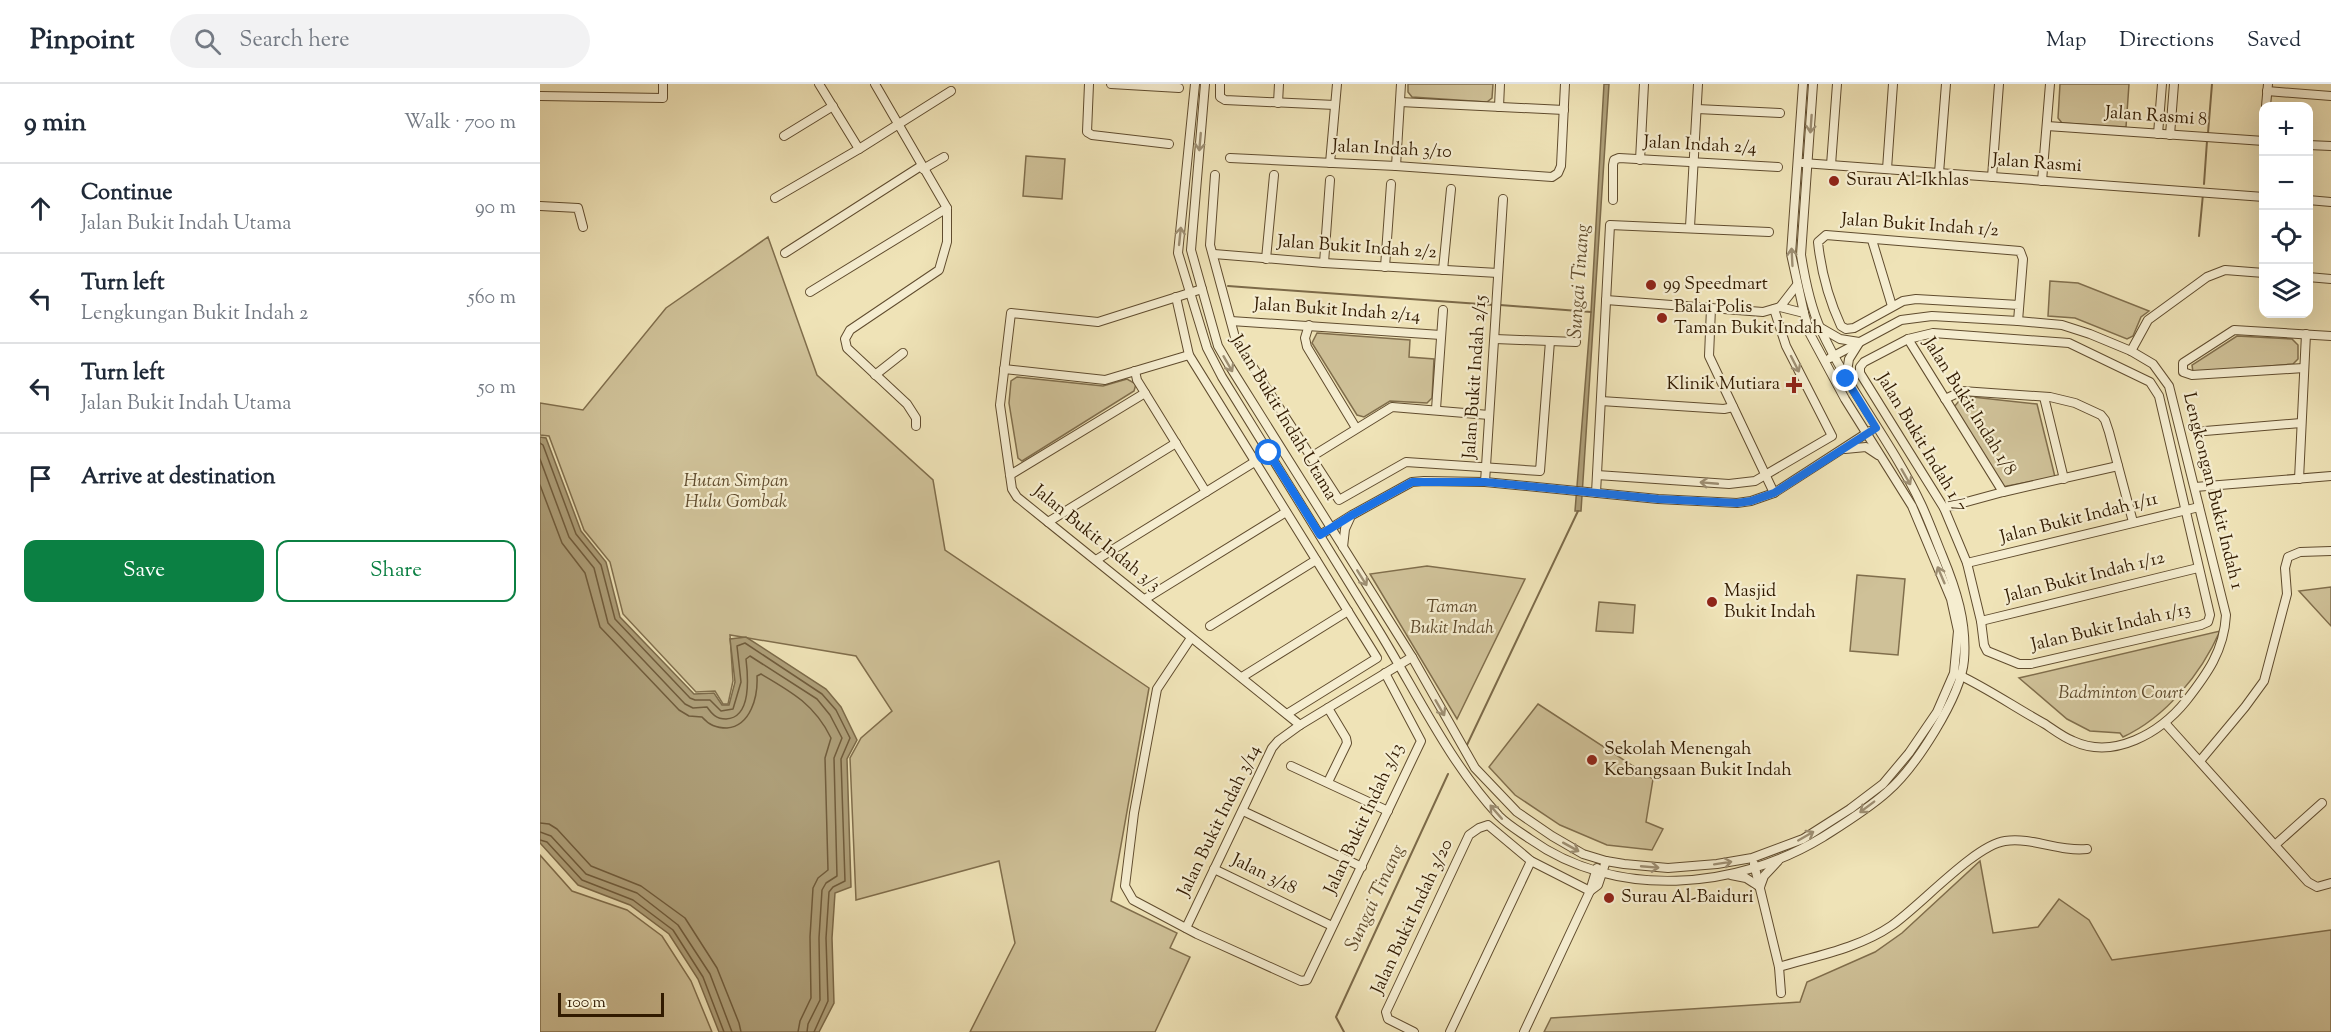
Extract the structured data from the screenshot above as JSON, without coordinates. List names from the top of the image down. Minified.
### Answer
{"streets":{"street":["Jalan Rasmi 8","Jalan Indah 2/4","Jalan Indah 3/10","Jalan Rasmi","Jalan Bukit Indah 1/2","Jalan Bukit Indah 2/2","Jalan Bukit Indah 2/14","Jalan Bukit Indah 2/15","Jalan Bukit Indah 1/8","Jalan Bukit Indah Utama","Jalan Bukit Indah 1/7","Lengkongan Bukit Indah 1","Jalan Bukit Indah 1/11","Jalan Bukit Indah 3/3","Jalan Bukit Indah 1/12","Jalan Bukit Indah 1/13","Jalan Bukit Indah 3/13","Jalan Bukit Indah 3/14","Jalan 3/18","Jalan Bukit Indah 3/20"]},"crossings":[["Jalan Rasmi","Jalan Bukit Indah Utama"],["Jalan Bukit Indah 2/2","Jalan Bukit Indah 2/15"],["Jalan Bukit Indah 1/8","Jalan Bukit Indah 1/7"],["Jalan Bukit Indah Utama","Lengkongan Bukit Indah 1"],["Jalan Bukit Indah Utama","Jalan Bukit Indah 3/14"],["Jalan Bukit Indah 1/7","Jalan Bukit Indah 1/11"],["Jalan Bukit Indah 1/7","Jalan Bukit Indah 1/12"],["Jalan Bukit Indah 1/7","Jalan Bukit Indah 1/13"],["Lengkongan Bukit Indah 1","Jalan Bukit Indah 1/11"],["Jalan Bukit Indah 3/3","Jalan Bukit Indah 3/14"],["Jalan Bukit Indah 1/12","Jalan Bukit Indah 1/13"],["Jalan Bukit Indah 3/13","Jalan Bukit Indah 3/14"],["Jalan Bukit Indah 3/13","Jalan 3/18"],["Jalan Bukit Indah 3/14","Jalan 3/18"]],"water":["Sungai Tinang"],"parks":["Hutan Simpan Hulu Gombak","Taman Bukit Indah","Badminton Court"],"places":{"other":["Surau Al-Ikhlas","99 Speedmart","Balai Polis Taman Bukit Indah","Masjid Bukit Indah","Sekolah Menengah Kebangsaan Bukit Indah","Surau Al-Baiduri"],"health":["Klinik Mutiara"]},"scale_bar":"100 m","page":{"header":"Pinpoint","search":"Search here","nav":["Map","Directions","Saved"],"heading":["9 min","Walk · 700 m"],"map_buttons":["+","−"],"list":[["Continue","Jalan Bukit Indah Utama","90 m"],["Turn left","Lengkungan Bukit Indah 2","560 m"],["Turn left","Jalan Bukit Indah Utama","50 m"],"Arrive at destination"],"buttons":["Save","Share"],"scale":"100 m"}}
